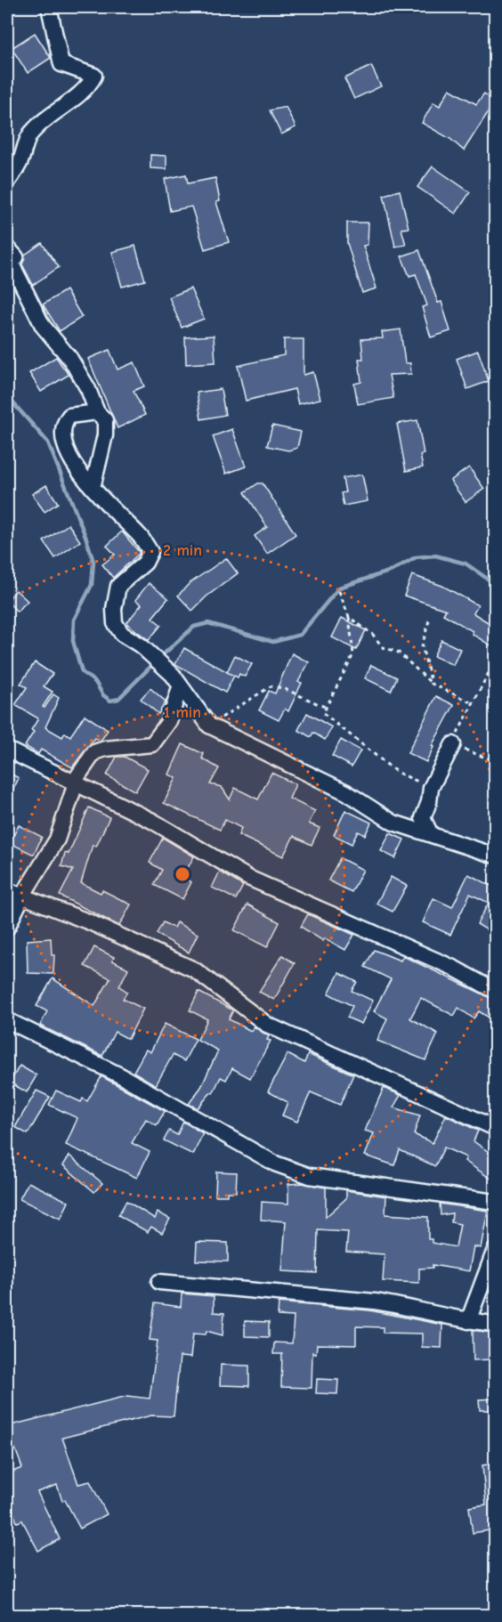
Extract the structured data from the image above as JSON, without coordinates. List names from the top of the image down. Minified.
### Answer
{"rings":["2 min","1 min"]}
